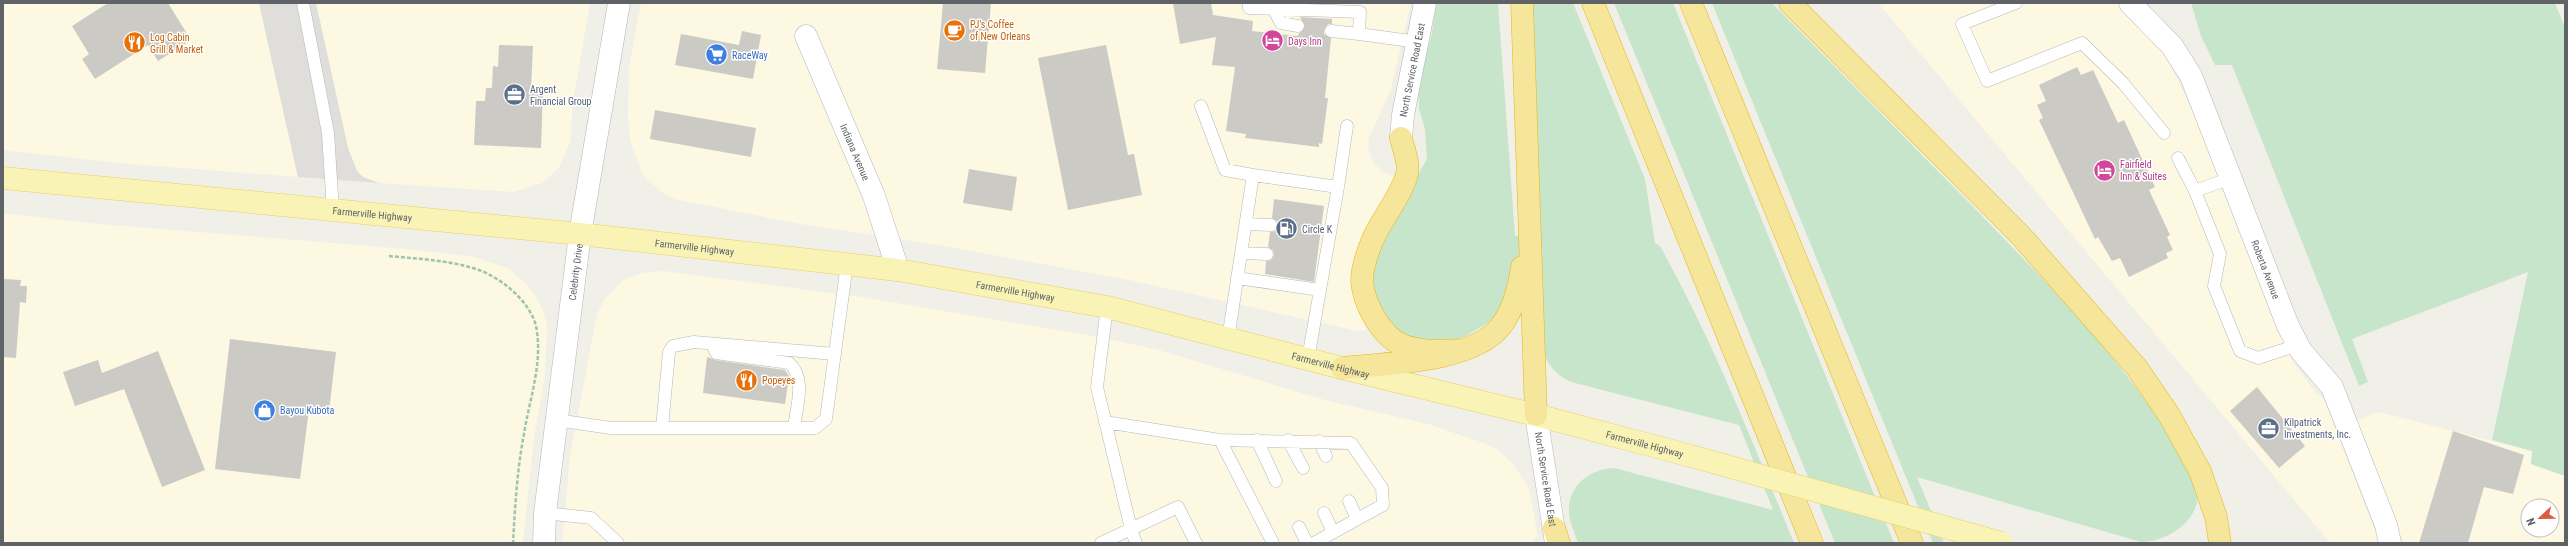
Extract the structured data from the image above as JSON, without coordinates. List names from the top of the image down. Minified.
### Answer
{"streets":{"main road":["Farmerville Highway"],"street":["North Service Road East","Indiana Avenue","Roberta Avenue","Celebrity Drive"]},"crossings":[["North Service Road East","Farmerville Highway"],["Indiana Avenue","Farmerville Highway"],["Farmerville Highway","Celebrity Drive"]],"places":{"cafe":["PJ's Coffee of New Orleans"],"hotel":["Days Inn","Fairfield Inn & Suites"],"restaurant":["Log Cabin Grill & Market","Popeyes"],"supermarket":["RaceWay"],"office":["Argent Financial Group","Kilpatrick Investments, Inc."],"fuel station":["Circle K"],"shop":["Bayou Kubota"]},"north":"left"}
